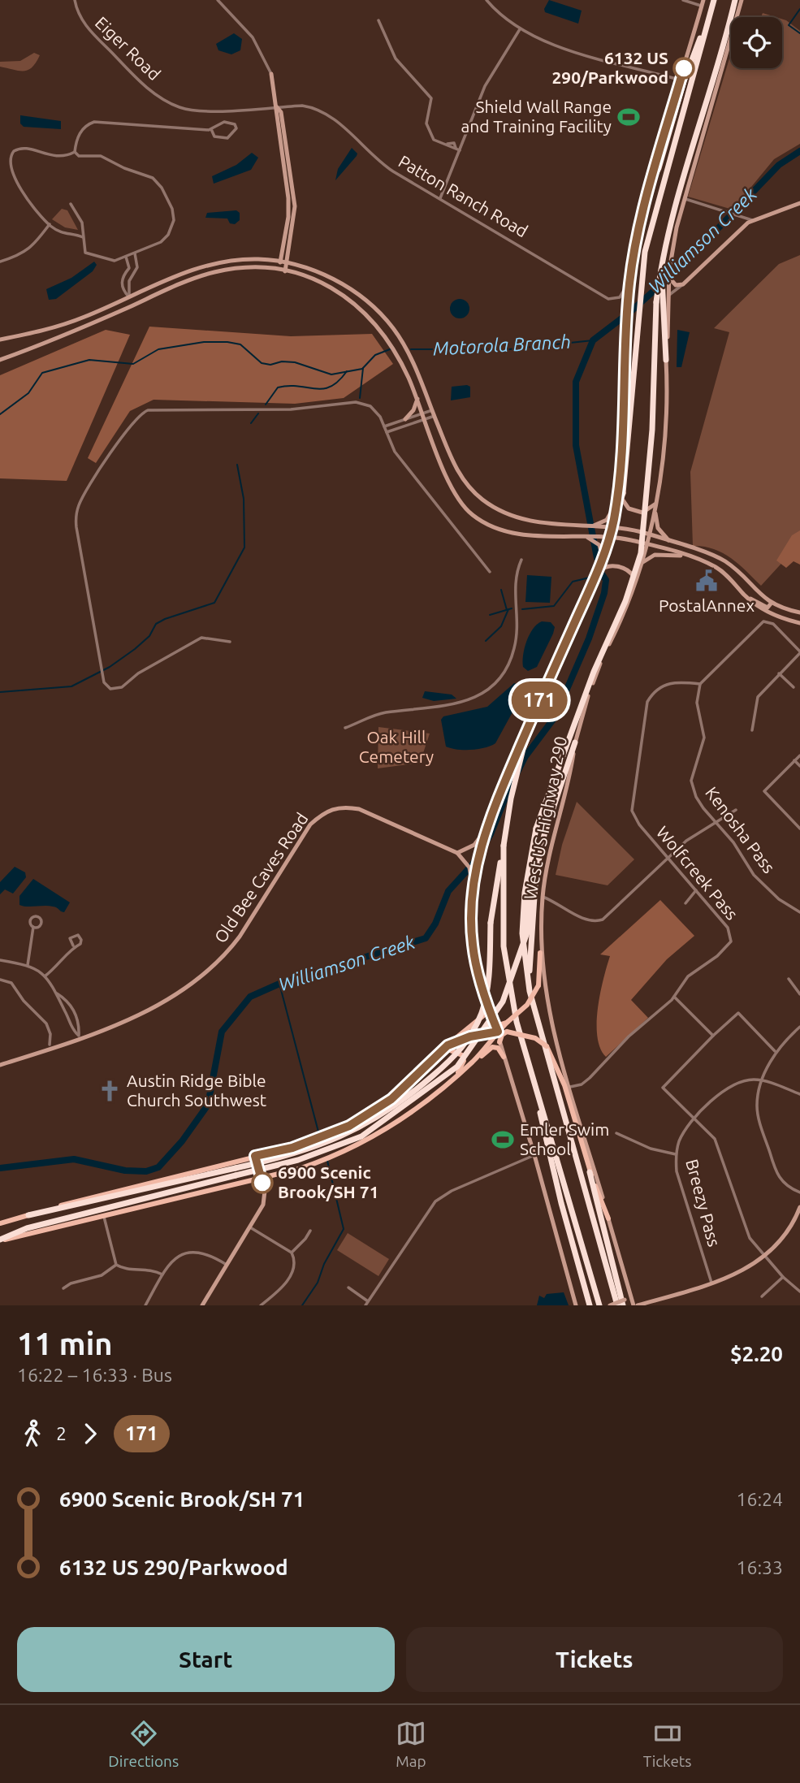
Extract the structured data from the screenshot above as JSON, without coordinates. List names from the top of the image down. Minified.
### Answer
{"streets":{"highway":["West US Highway 290"],"main road":["Old Bee Caves Road"],"street":["Eiger Road","Patton Ranch Road","Kenosha Pass","Wolfcreek Pass","Breezy Pass"]},"crossings":[["Eiger Road","Patton Ranch Road"],["West US Highway 290","Wolfcreek Pass"],["Kenosha Pass","Wolfcreek Pass"]],"water":["Williamson Creek","Motorola Branch"],"parks":["Oak Hill Cemetery"],"places":{"other":["6132 US 290/Parkwood","6900 Scenic Brook/SH 71"],"sports":["Shield Wall Range and Training Facility","Emler Swim School"],"public building":["PostalAnnex"],"church":["Austin Ridge Bible Church Southwest"]},"lines":["bus line 171"],"page":{"on_map":"171","heading":["11 min","16:22 – 16:33 · Bus","$2.20"],"legs":["2","171"],"list":[{"name":"6900 Scenic Brook/SH 71","value":"16:24"},{"name":"6132 US 290/Parkwood","value":"16:33"}],"buttons":["Start","Tickets"],"tabs":["Directions","Map","Tickets"]}}
